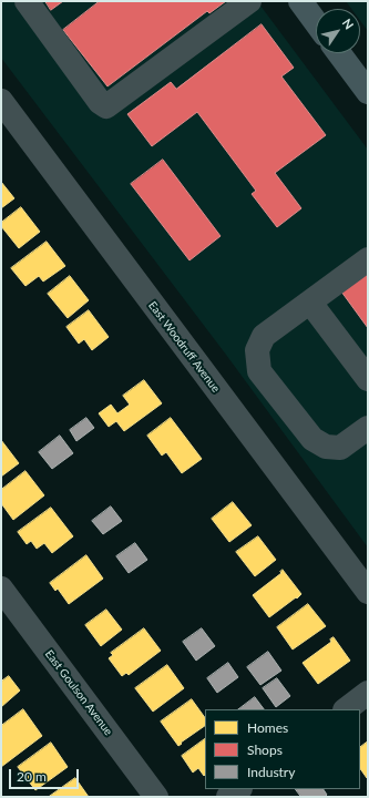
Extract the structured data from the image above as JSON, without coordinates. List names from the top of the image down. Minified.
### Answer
{"streets":{"street":["East Woodruff Avenue","East Goulson Avenue"]},"legend":["Homes","Shops","Industry"],"scale_bar":"20 m","north":"top right"}
